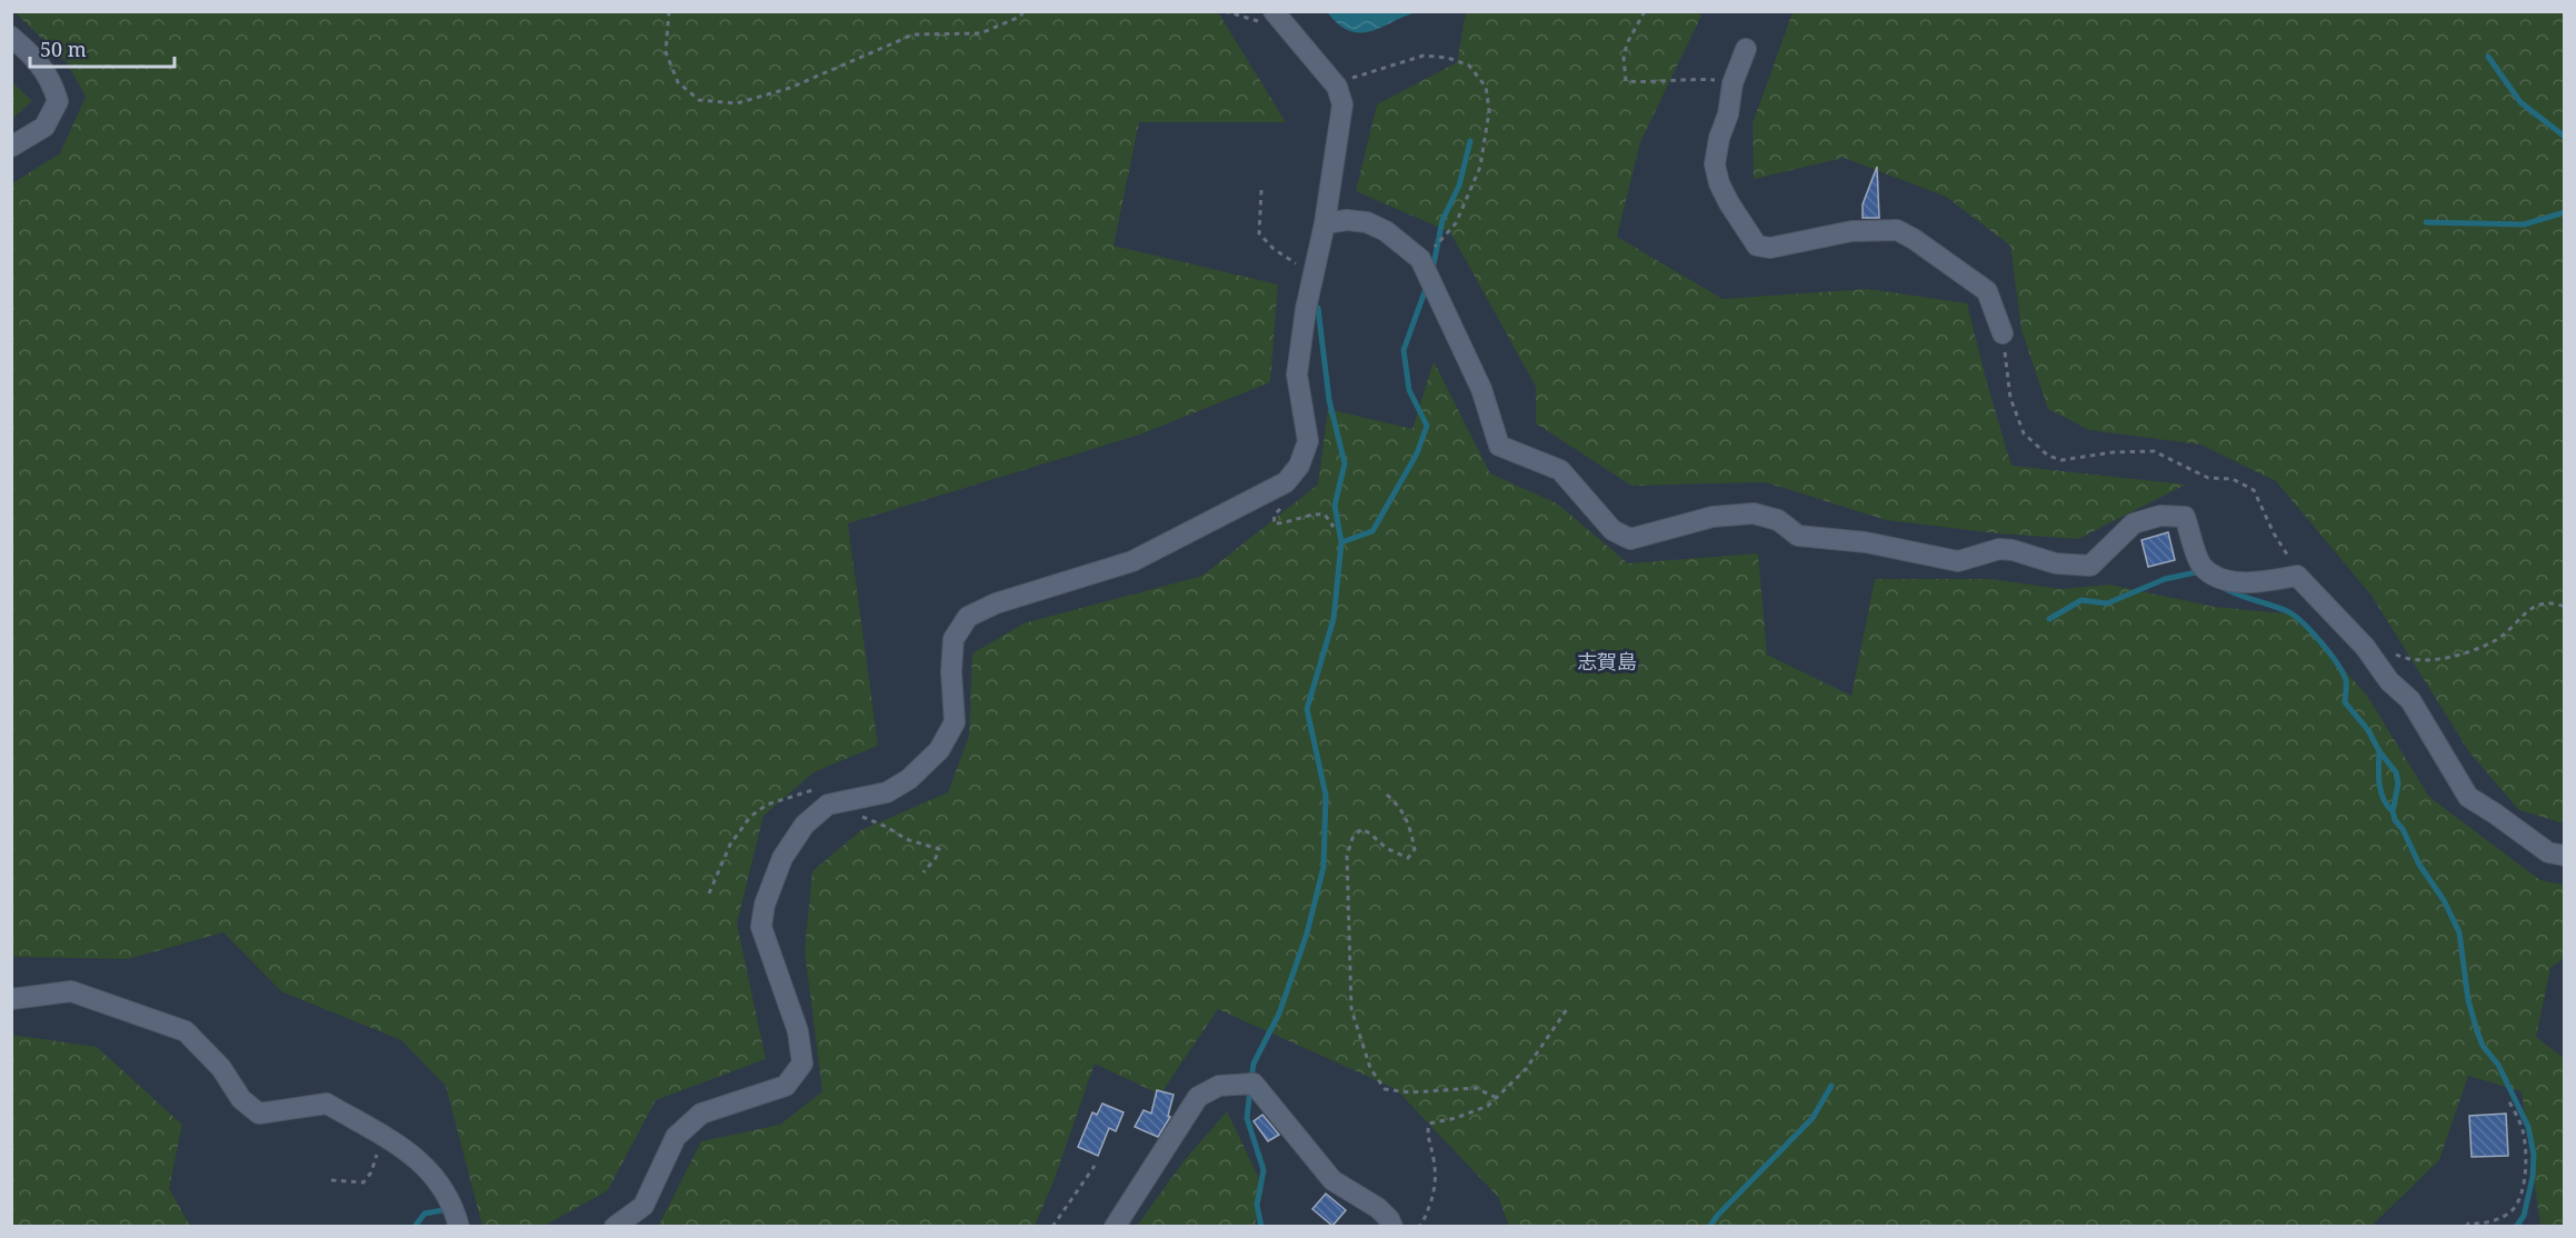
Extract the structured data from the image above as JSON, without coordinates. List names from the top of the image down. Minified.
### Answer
{"districts":["志賀島"],"scale_bar":"50 m"}
